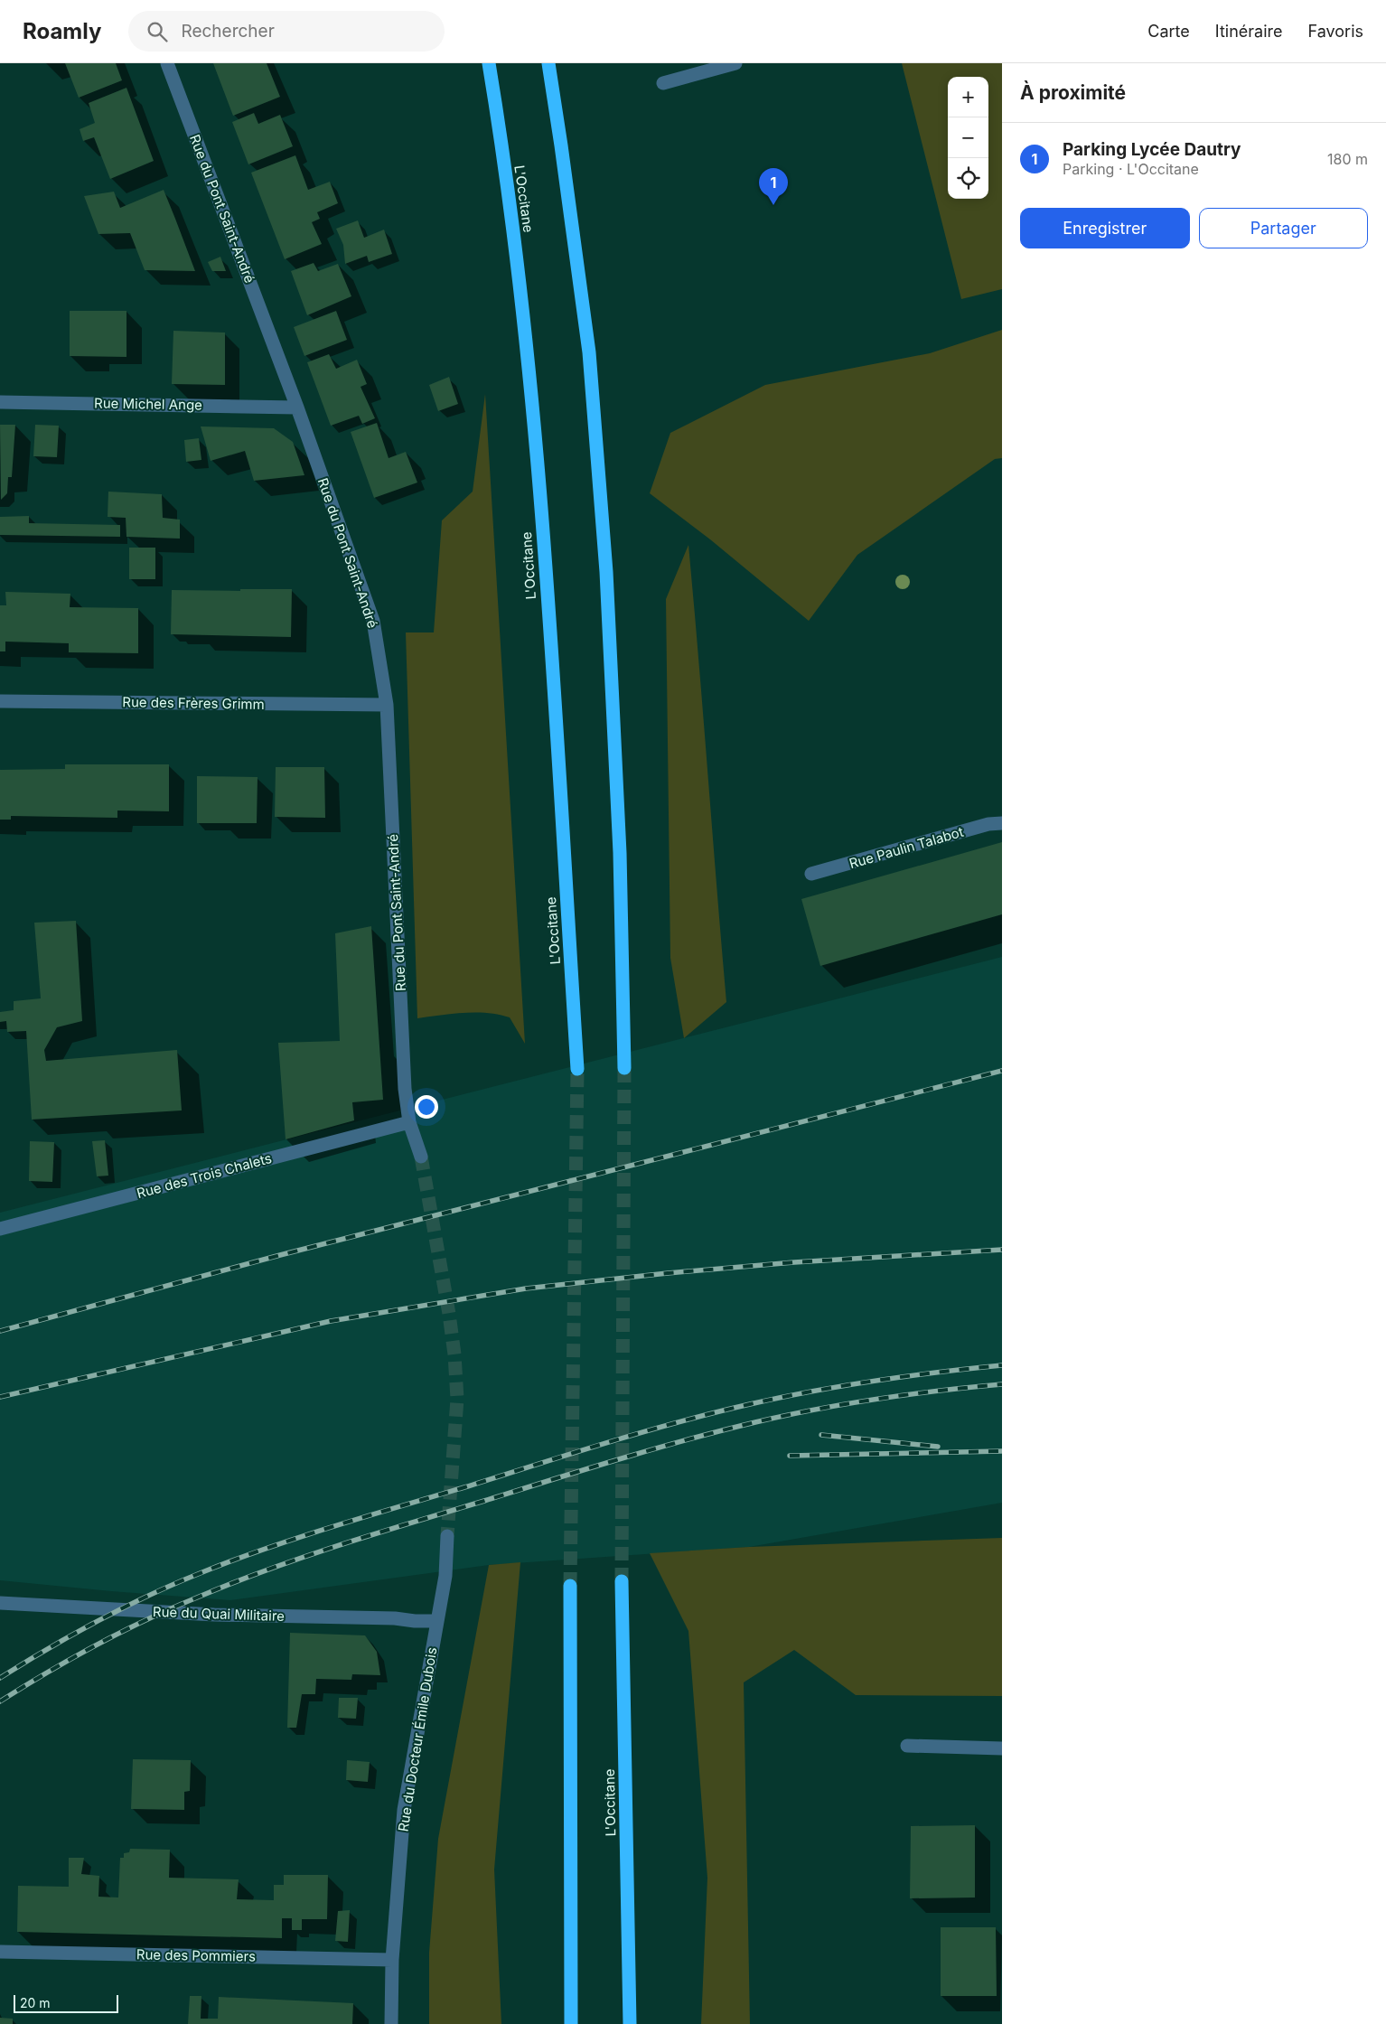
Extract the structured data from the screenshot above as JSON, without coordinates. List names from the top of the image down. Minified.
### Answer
{"streets":{"highway":["L'Occitane"],"street":["Rue du Pont Saint-André","Rue Michel Ange","Rue des Frères Grimm","Rue Paulin Talabot","Rue des Trois Chalets","Rue du Quai Militaire","Rue du Docteur Émile Dubois","Rue des Pommiers"]},"crossings":[["Rue du Pont Saint-André","Rue Michel Ange"],["Rue du Pont Saint-André","Rue des Frères Grimm"],["Rue du Pont Saint-André","Rue des Trois Chalets"],["Rue du Quai Militaire","Rue du Docteur Émile Dubois"],["Rue du Docteur Émile Dubois","Rue des Pommiers"]],"scale_bar":"20 m","page":{"header":"Roamly","search":"Rechercher","nav":["Carte","Itinéraire","Favoris"],"heading":"À proximité","map_buttons":["+","−"],"list":[{"mark":"1","name":"Parking Lycée Dautry","note":"Parking · L'Occitane","value":"180 m"}],"pins":"1","buttons":["Enregistrer","Partager"],"scale":"20 m"}}
